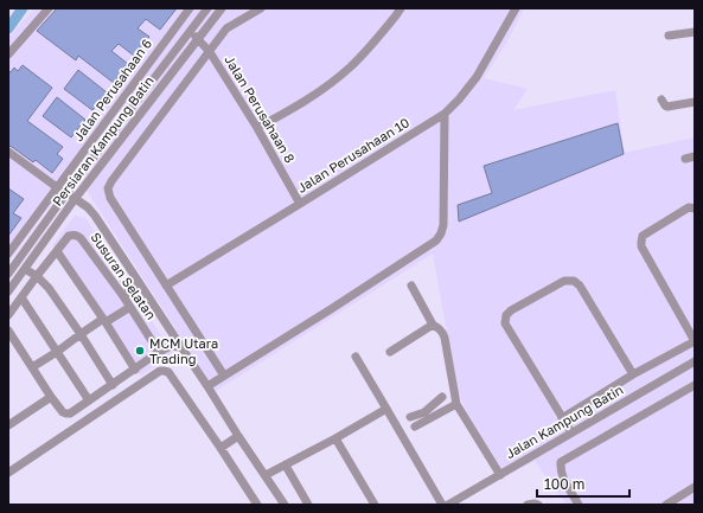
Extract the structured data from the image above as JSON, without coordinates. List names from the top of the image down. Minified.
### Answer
{"streets":{"street":["Jalan Perusahaan 6","Jalan Perusahaan 8","Persiaran Kampung Batin","Jalan Perusahaan 10","Susuran Selatan","Jalan Kampung Batin"]},"crossings":[["Jalan Perusahaan 8","Persiaran Kampung Batin"],["Jalan Perusahaan 8","Jalan Perusahaan 10"]],"places":["MCM Utara Trading"],"scale_bar":"100 m"}
